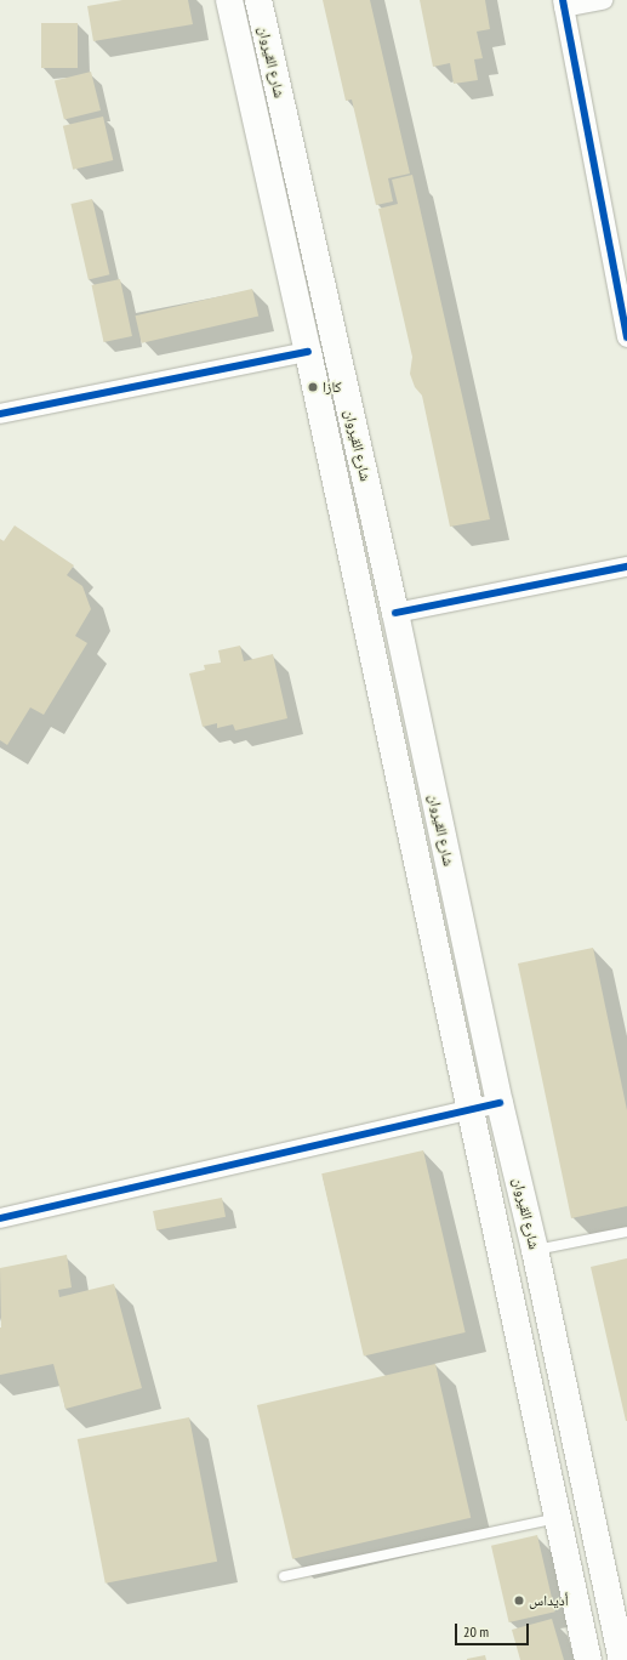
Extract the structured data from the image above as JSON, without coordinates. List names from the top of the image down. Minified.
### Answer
{"streets":{"main road":["شارع القيروان"]},"places":["كازا","أديداس"],"scale_bar":"20 m"}
